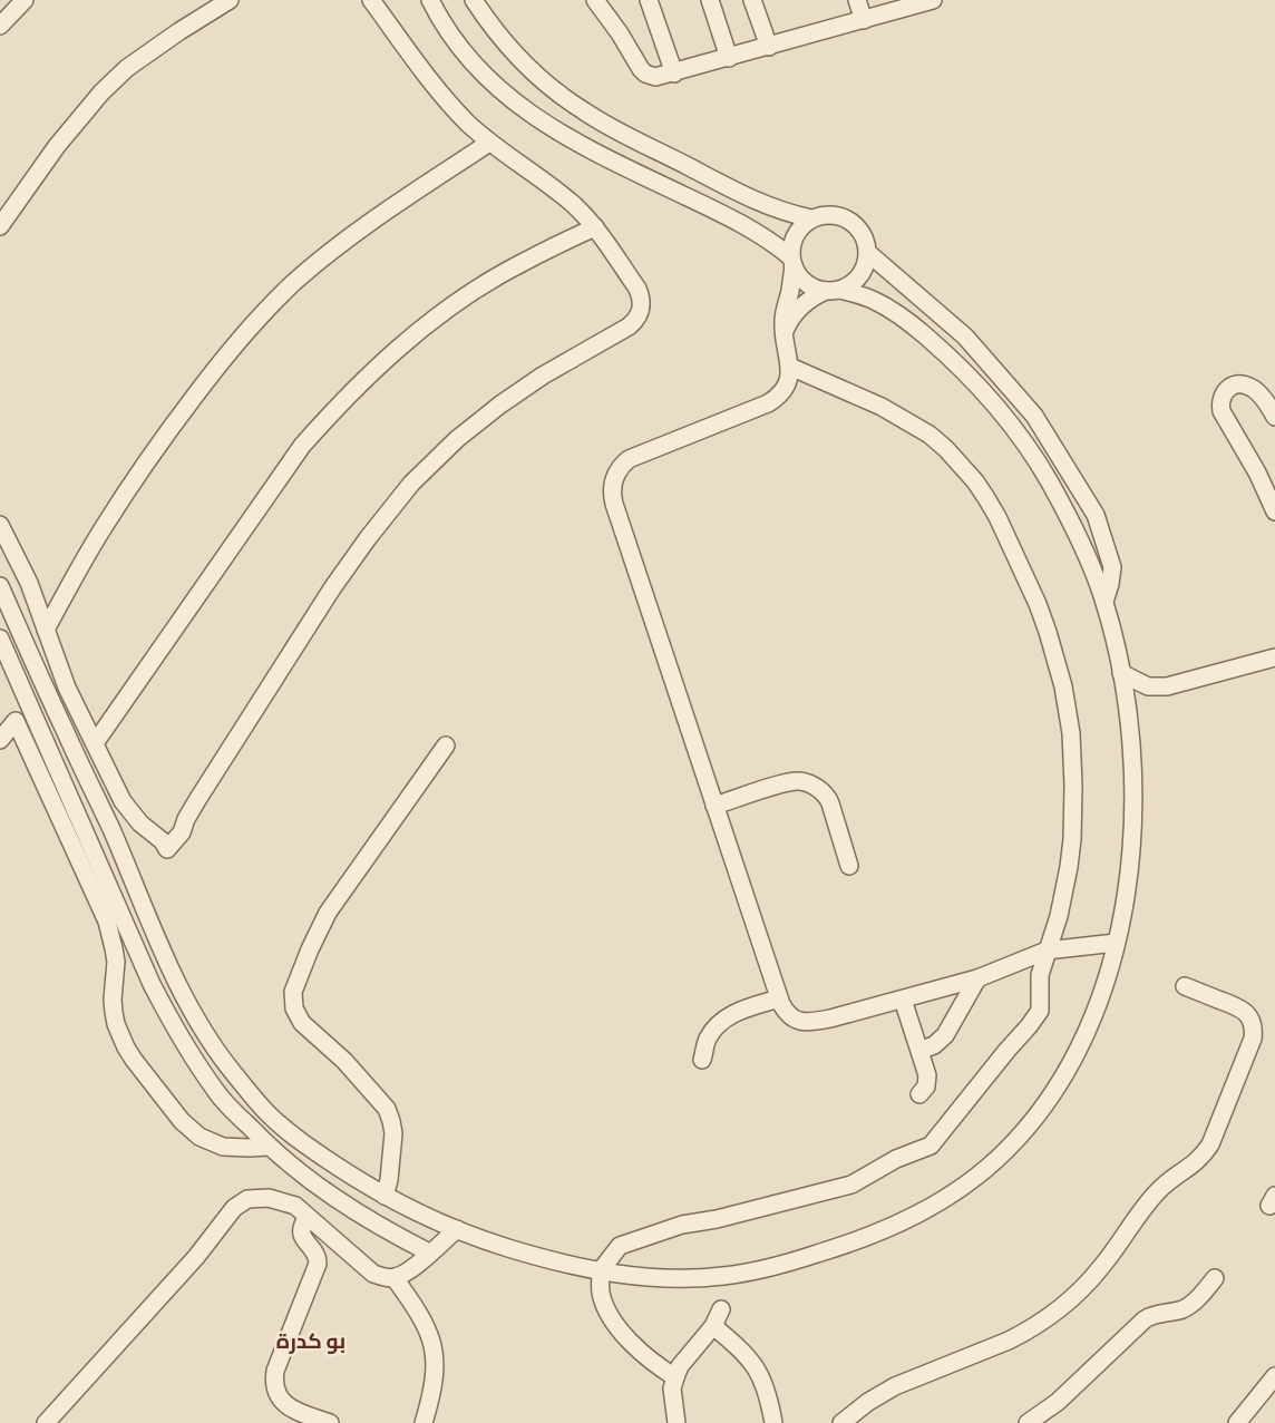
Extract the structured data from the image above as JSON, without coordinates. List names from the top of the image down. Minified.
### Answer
{"districts":["بو كدرة"]}
